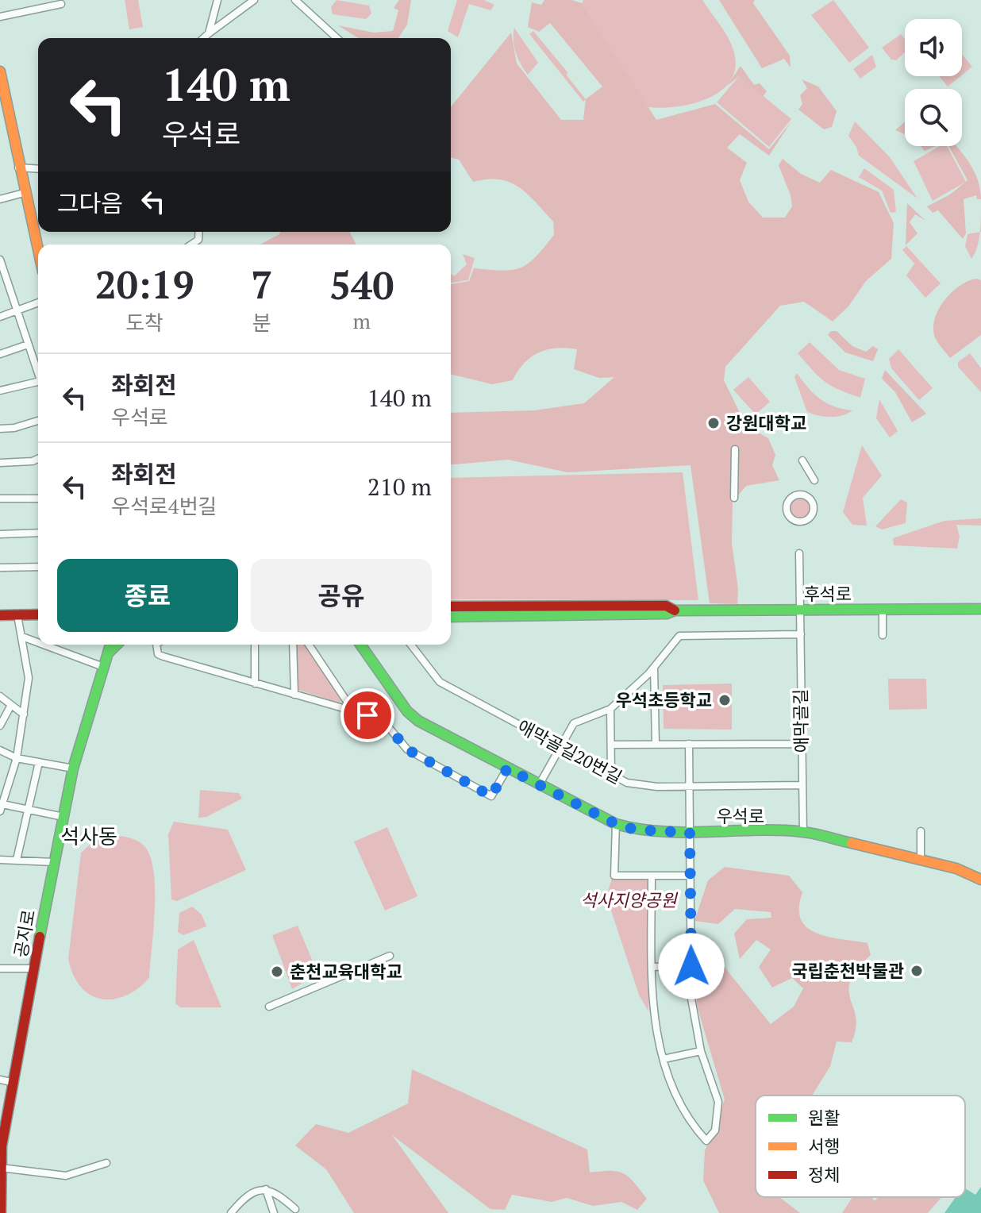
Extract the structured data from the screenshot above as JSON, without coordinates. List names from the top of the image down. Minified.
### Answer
{"streets":{"street":["후석로","애막골길","애막골길20번길","우석로","공지로"]},"crossings":[["후석로","애막골길"],["애막골길","애막골길20번길"],["애막골길","우석로"]],"districts":["석사동"],"parks":["석사지양공원"],"places":["강원대학교","우석초등학교","국립춘천박물관","춘천교육대학교"],"legend":["원활","서행","정체"],"page":{"turn":["140 m","우석로"],"then":"그다음","eta":["20:19","도착","7","분","540","m"],"list":[{"name":"좌회전","note":"우석로","value":"140 m"},{"name":"좌회전","note":"우석로4번길","value":"210 m"}],"buttons":["종료","공유"]}}
